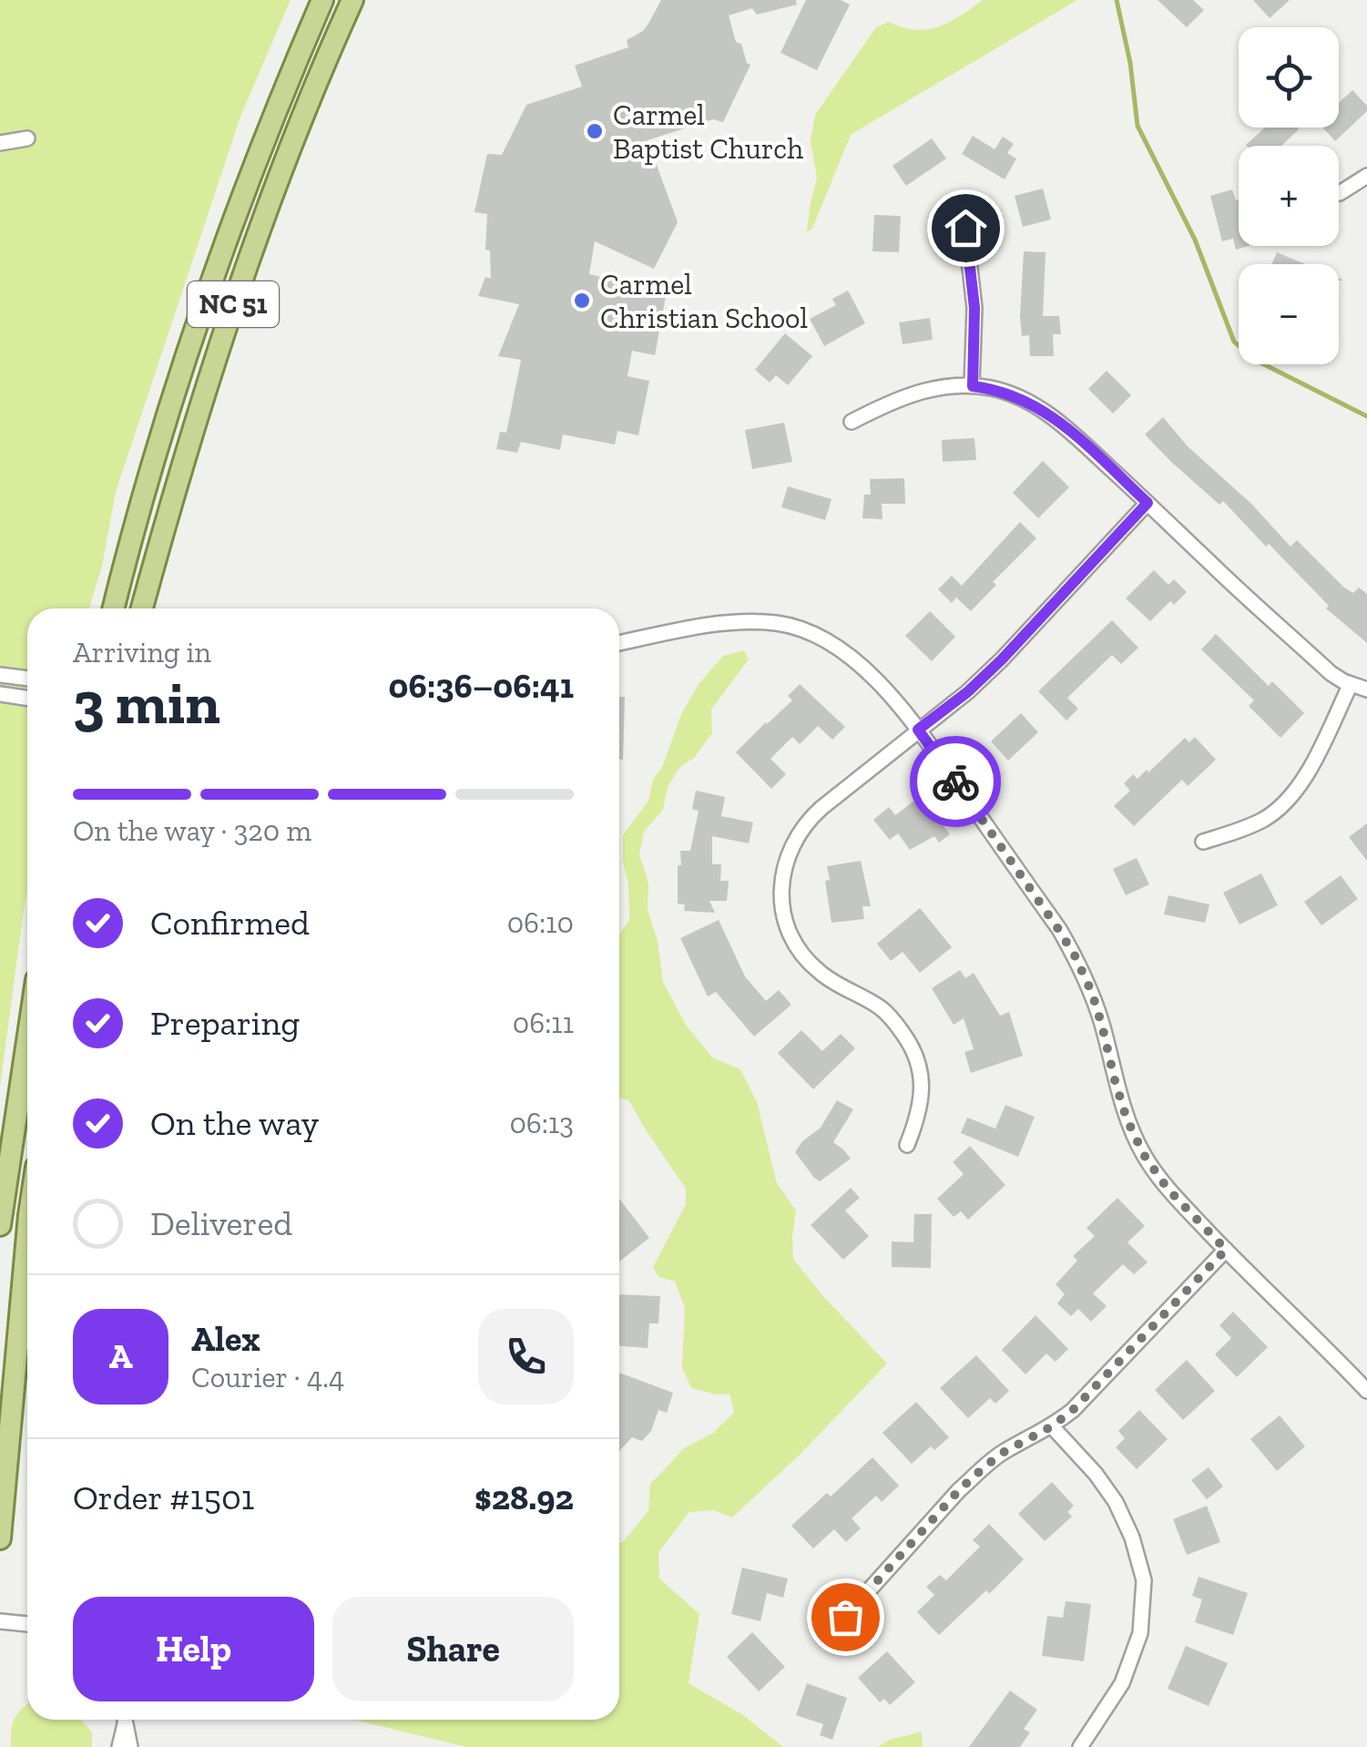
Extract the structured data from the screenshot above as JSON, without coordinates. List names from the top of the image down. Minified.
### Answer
{"streets":{"main road":["NC 51"]},"places":["Carmel Baptist Church","Carmel Christian School"],"page":{"map_buttons":["+","−"],"heading":["3 min","Arriving in","06:36–06:41"],"panel":["Alex","Courier · 4.4","Order #1501","$28.92"],"bar":"On the way · 320 m","list":[["Confirmed","06:10"],["Preparing","06:11"],["On the way","06:13"],"Delivered"],"round":"A","buttons":["Help","Share"]}}
